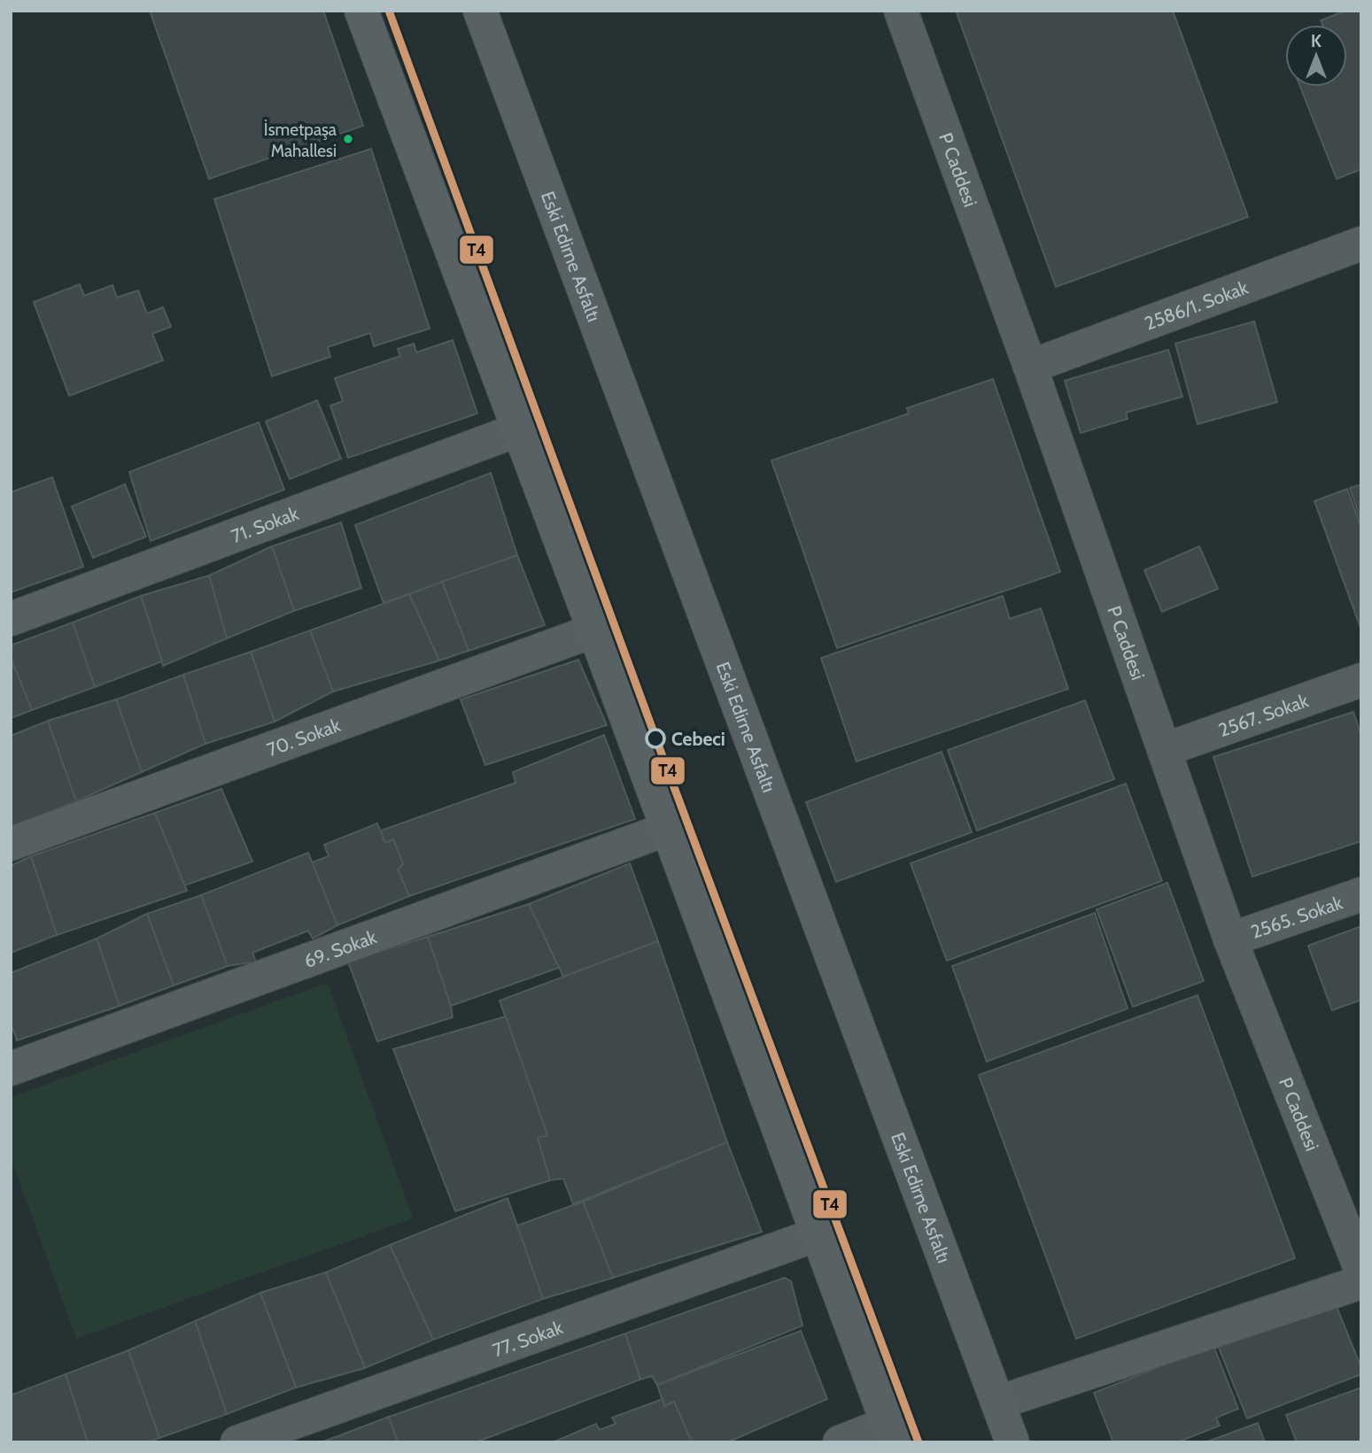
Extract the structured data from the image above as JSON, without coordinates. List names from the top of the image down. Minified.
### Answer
{"streets":{"main road":["Eski Edirne Asfaltı"],"street":["P Caddesi","2586/1. Sokak","71. Sokak","2567. Sokak","70. Sokak","2565. Sokak","69. Sokak","77. Sokak"]},"crossings":[["P Caddesi","2586/1. Sokak"],["P Caddesi","2567. Sokak"],["P Caddesi","2565. Sokak"]],"places":["İsmetpaşa Mahallesi","Cebeci"],"lines":["transit line T4"],"north":"top"}
